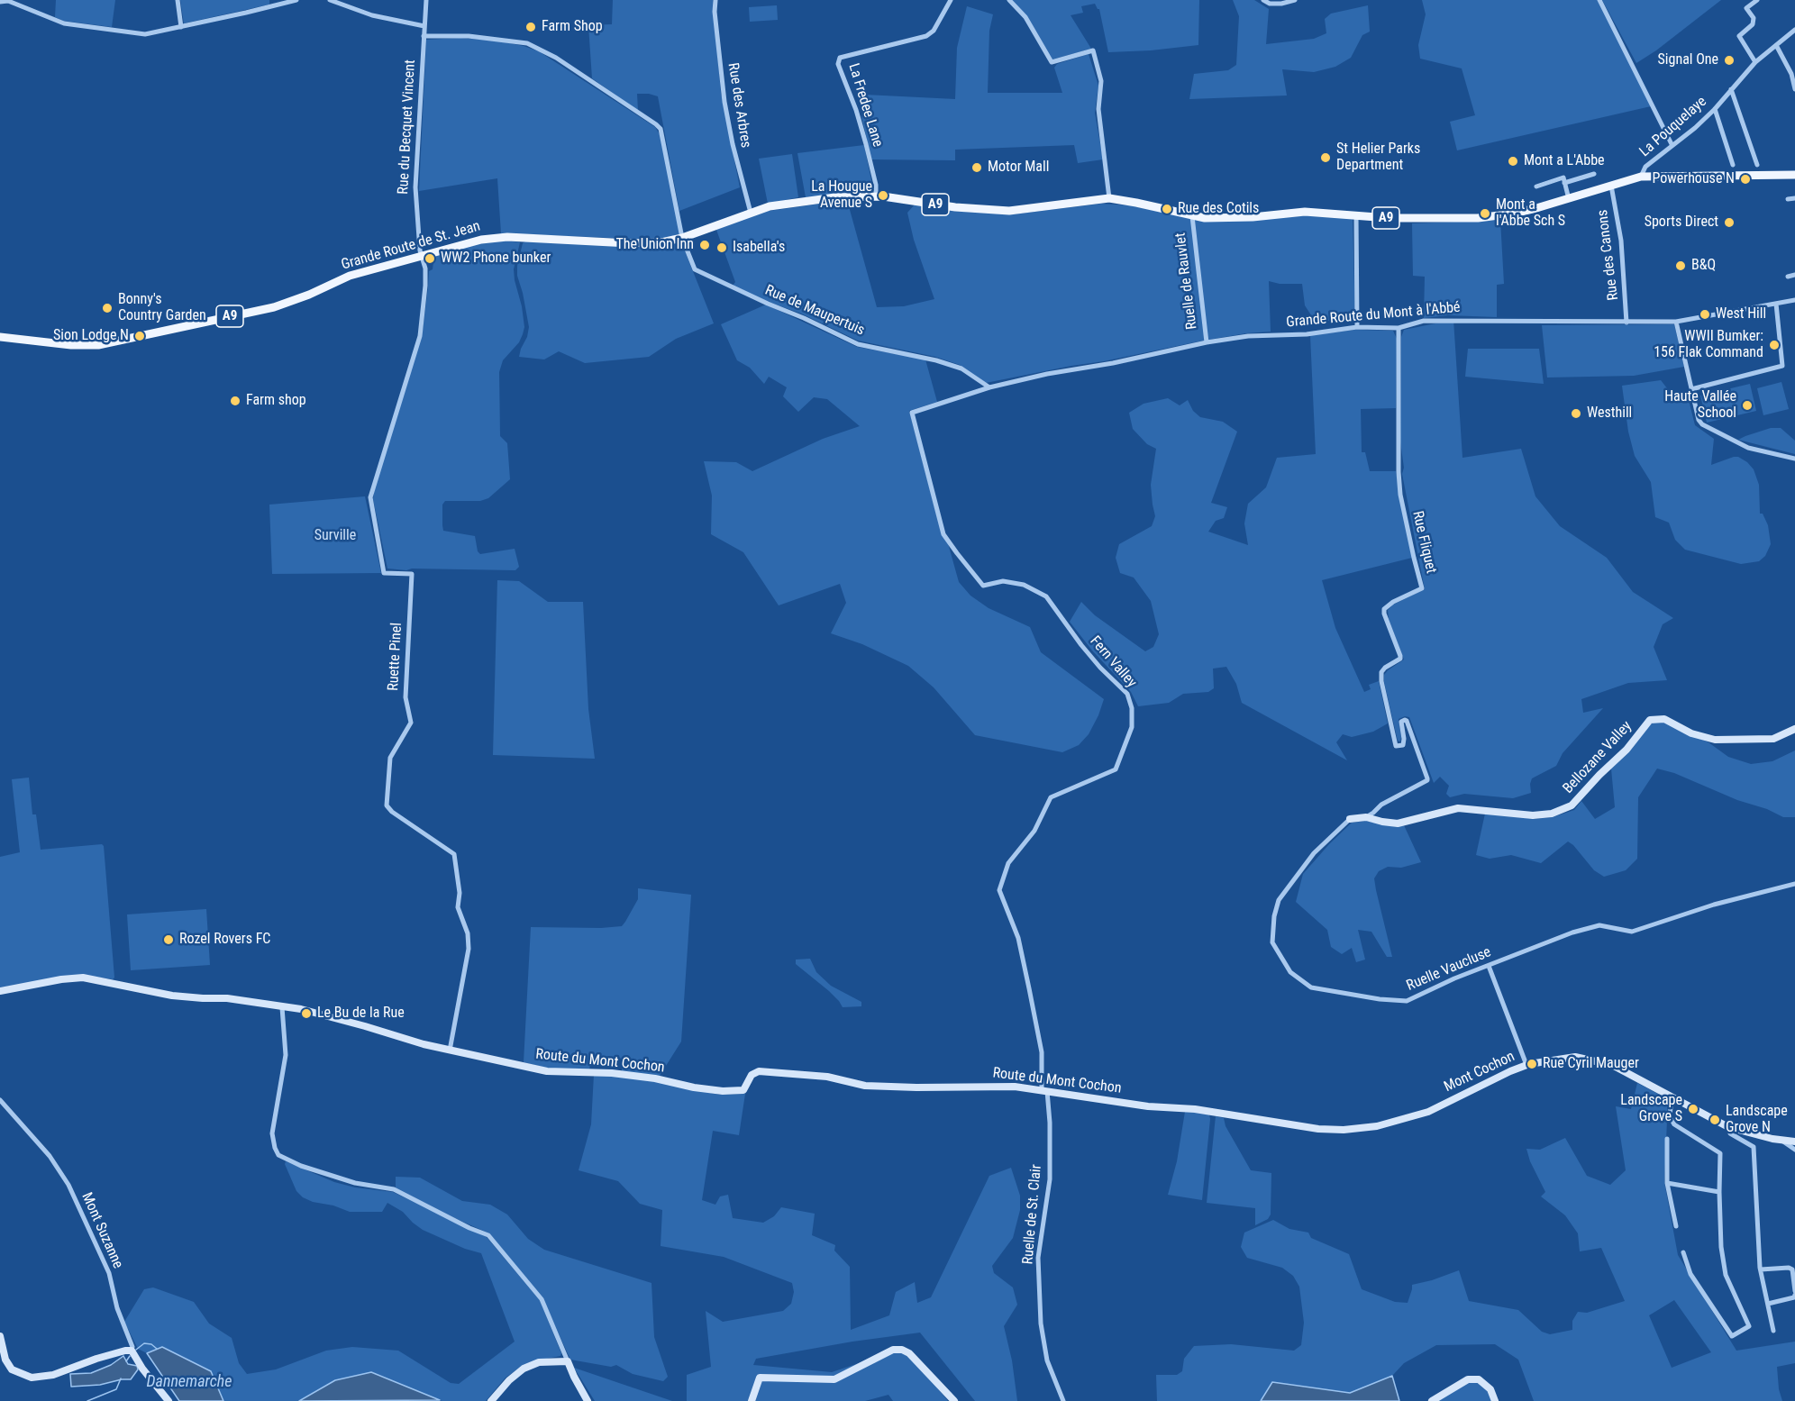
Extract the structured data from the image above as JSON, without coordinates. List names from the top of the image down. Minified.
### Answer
{"streets":{"main road":["A9","Grande Route de St. Jean","Bellozane Valley","Route du Mont Cochon","Mont Cochon"],"street":["Rue des Arbres","La Fredee Lane","Rue du Becquet Vincent","La Pouquelaye","Rue des Canons","Ruelle de Rauvlet","Rue de Maupertuis","Grande Route du Mont à l'Abbé","Rue Fliquet","Ruette Pinel","Fern Valley","Ruelle Vaucluse","Ruelle de St. Clair","Mont Suzanne"]},"crossings":[["Rue des Arbres","Grande Route de St. Jean"],["La Fredee Lane","Grande Route de St. Jean"],["Rue du Becquet Vincent","Grande Route de St. Jean"],["Rue du Becquet Vincent","Rue de Maupertuis"],["Rue du Becquet Vincent","Ruette Pinel"],["La Pouquelaye","Grande Route de St. Jean"],["Grande Route de St. Jean","Rue des Canons"],["Grande Route de St. Jean","Ruelle de Rauvlet"],["Grande Route de St. Jean","Rue de Maupertuis"],["Grande Route de St. Jean","Ruette Pinel"],["Rue des Canons","Grande Route du Mont à l'Abbé"],["Ruelle de Rauvlet","Grande Route du Mont à l'Abbé"],["Rue de Maupertuis","Grande Route du Mont à l'Abbé"],["Rue de Maupertuis","Fern Valley"],["Grande Route du Mont à l'Abbé","Rue Fliquet"],["Grande Route du Mont à l'Abbé","Fern Valley"],["Rue Fliquet","Bellozane Valley"],["Ruette Pinel","Route du Mont Cochon"],["Fern Valley","Route du Mont Cochon"],["Fern Valley","Ruelle de St. Clair"],["Bellozane Valley","Ruelle Vaucluse"],["Route du Mont Cochon","Mont Cochon"],["Route du Mont Cochon","Ruelle de St. Clair"]],"water":["Dannemarche"],"parks":["Surville"],"places":["Farm Shop","Signal One","St Helier Parks Department","Mont a L'Abbe","Motor Mall","Powerhouse N","La Hougue Avenue S","Rue des Cotils","Mont a l'Abbe Sch S","Sports Direct","The Union Inn","Isabella's","WW2 Phone bunker","B&Q","Bonny's Country Garden","West Hill","Sion Lodge N","WWII Bumker: 156 Flak Command","Farm shop","Haute Vallée School","Westhill","Rozel Rovers FC","Le Bu de la Rue","Rue Cyril Mauger","Landscape Grove S","Landscape Grove N"]}
